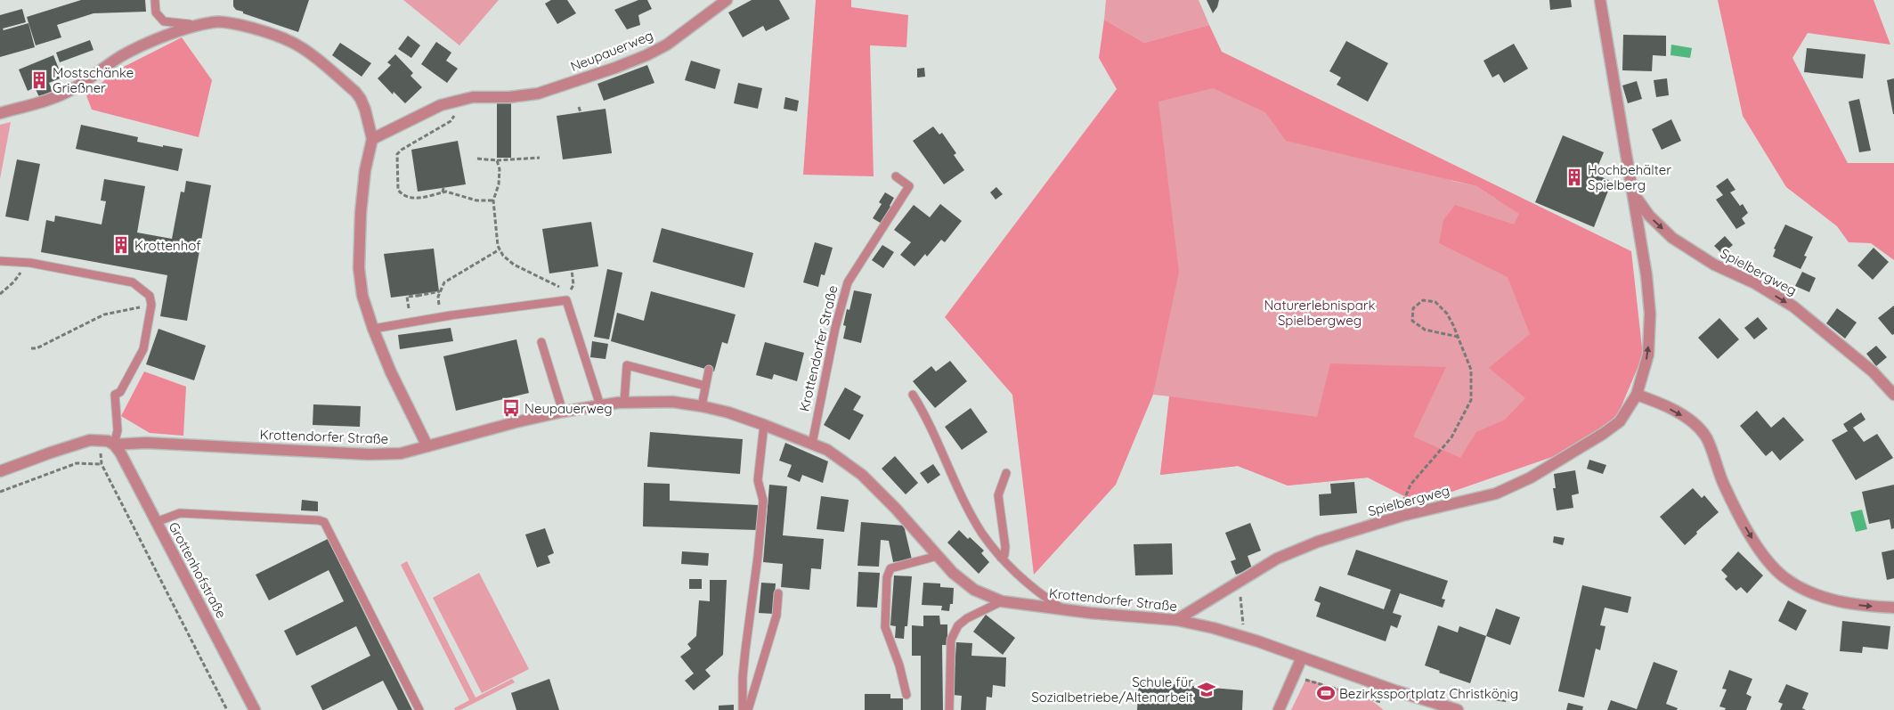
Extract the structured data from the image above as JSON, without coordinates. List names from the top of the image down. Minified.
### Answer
{"streets":{"street":["Neupauerweg","Spielbergweg","Krottendorfer Straße","Grottenhofstraße"]},"crossings":[["Spielbergweg","Krottendorfer Straße"],["Krottendorfer Straße","Grottenhofstraße"]],"parks":["Naturerlebnispark Spielbergweg"],"places":{"building":["Mostschänke Grießner","Hochbehälter Spielberg","Krottenhof"],"bus stop":["Neupauerweg"],"school or university":["Schule für Sozialbetriebe/Altenarbeit"],"sports":["Bezirkssportplatz Christkönig"]}}
